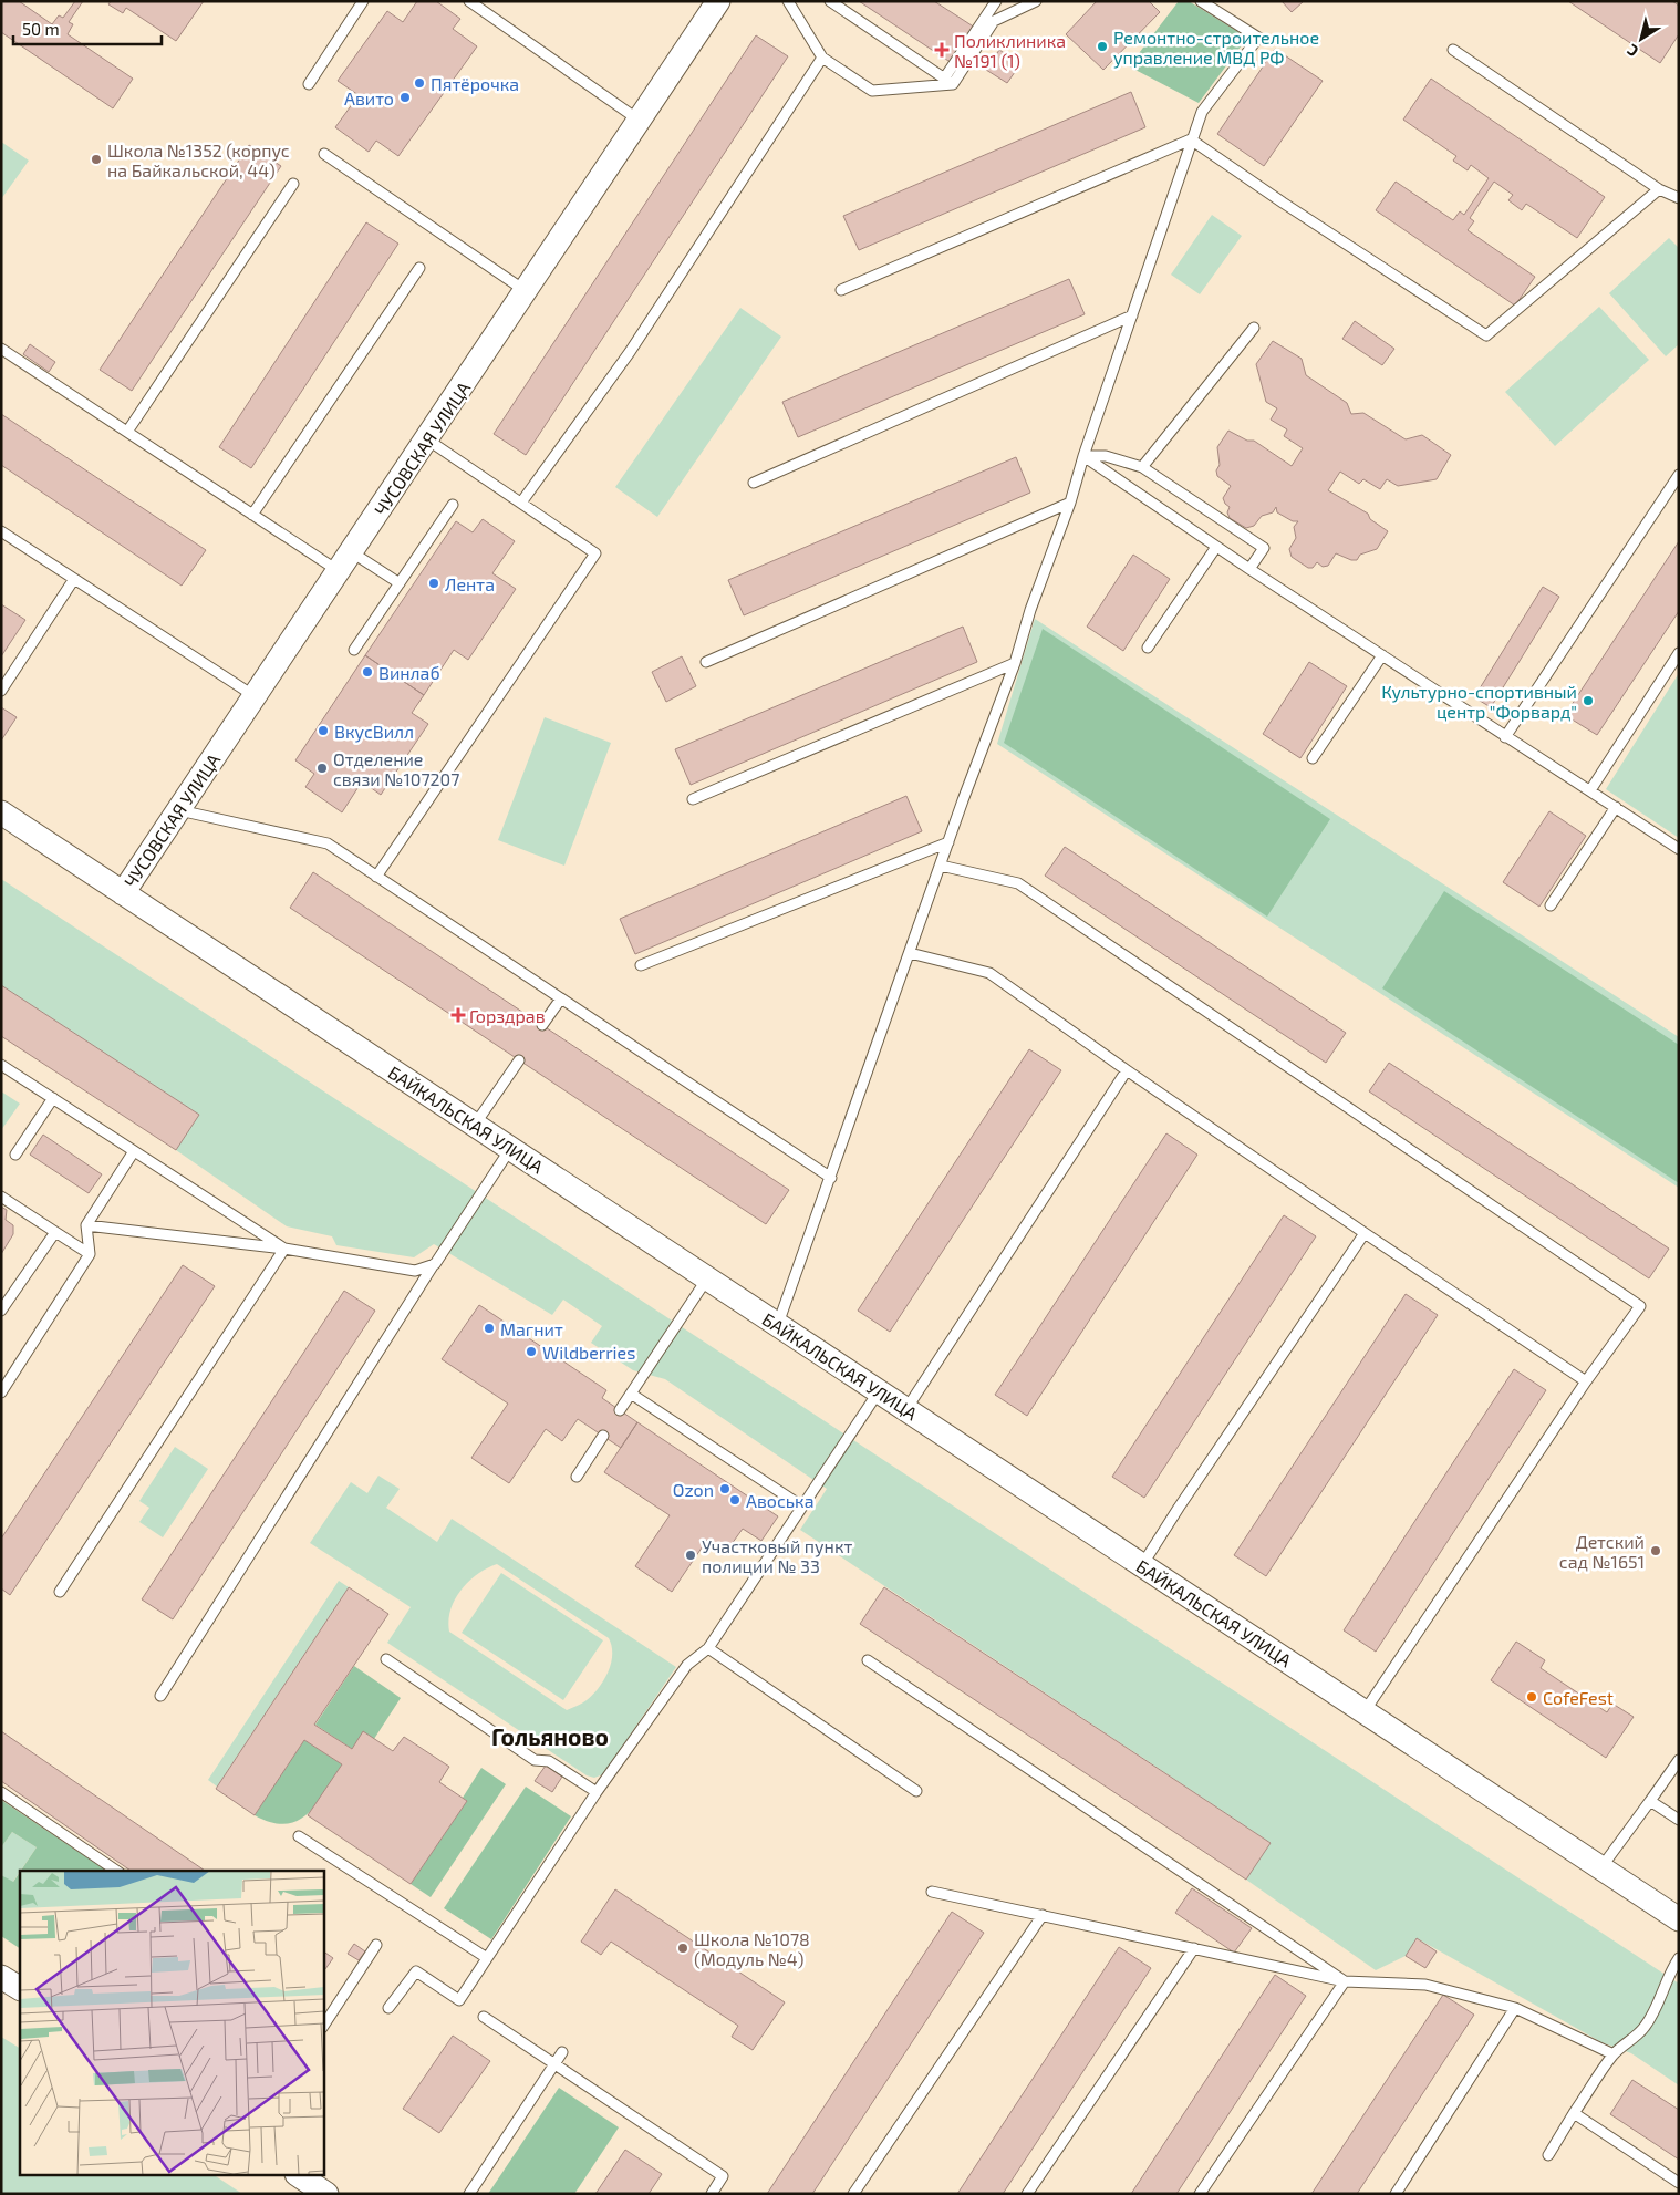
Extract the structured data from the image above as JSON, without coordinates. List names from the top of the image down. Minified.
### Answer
{"streets":{"street":["ЧУСОВСКАЯ УЛИЦА","БАЙКАЛЬСКАЯ УЛИЦА"]},"crossings":[["ЧУСОВСКАЯ УЛИЦА","БАЙКАЛЬСКАЯ УЛИЦА"]],"districts":["Гольяново"],"places":{"other":["Ремонтно-строительное управление МВД РФ","Пятёрочка","Авито","Школа №1352 (корпус на Байкальской, 44)","Лента","Винлаб","Культурно-спортивный центр \"Форвард\"","ВкусВилл","Отделение связи №107207","Магнит","Wildberries","Ozon","Авоська","Детский сад №1651","Участковый пункт полиции № 33","CofeFest","Школа №1078 (Модуль №4)"],"health":["Поликлиника №191 (1)","Горздрав"]},"scale_bar":"50 m","north":"bottom left"}
